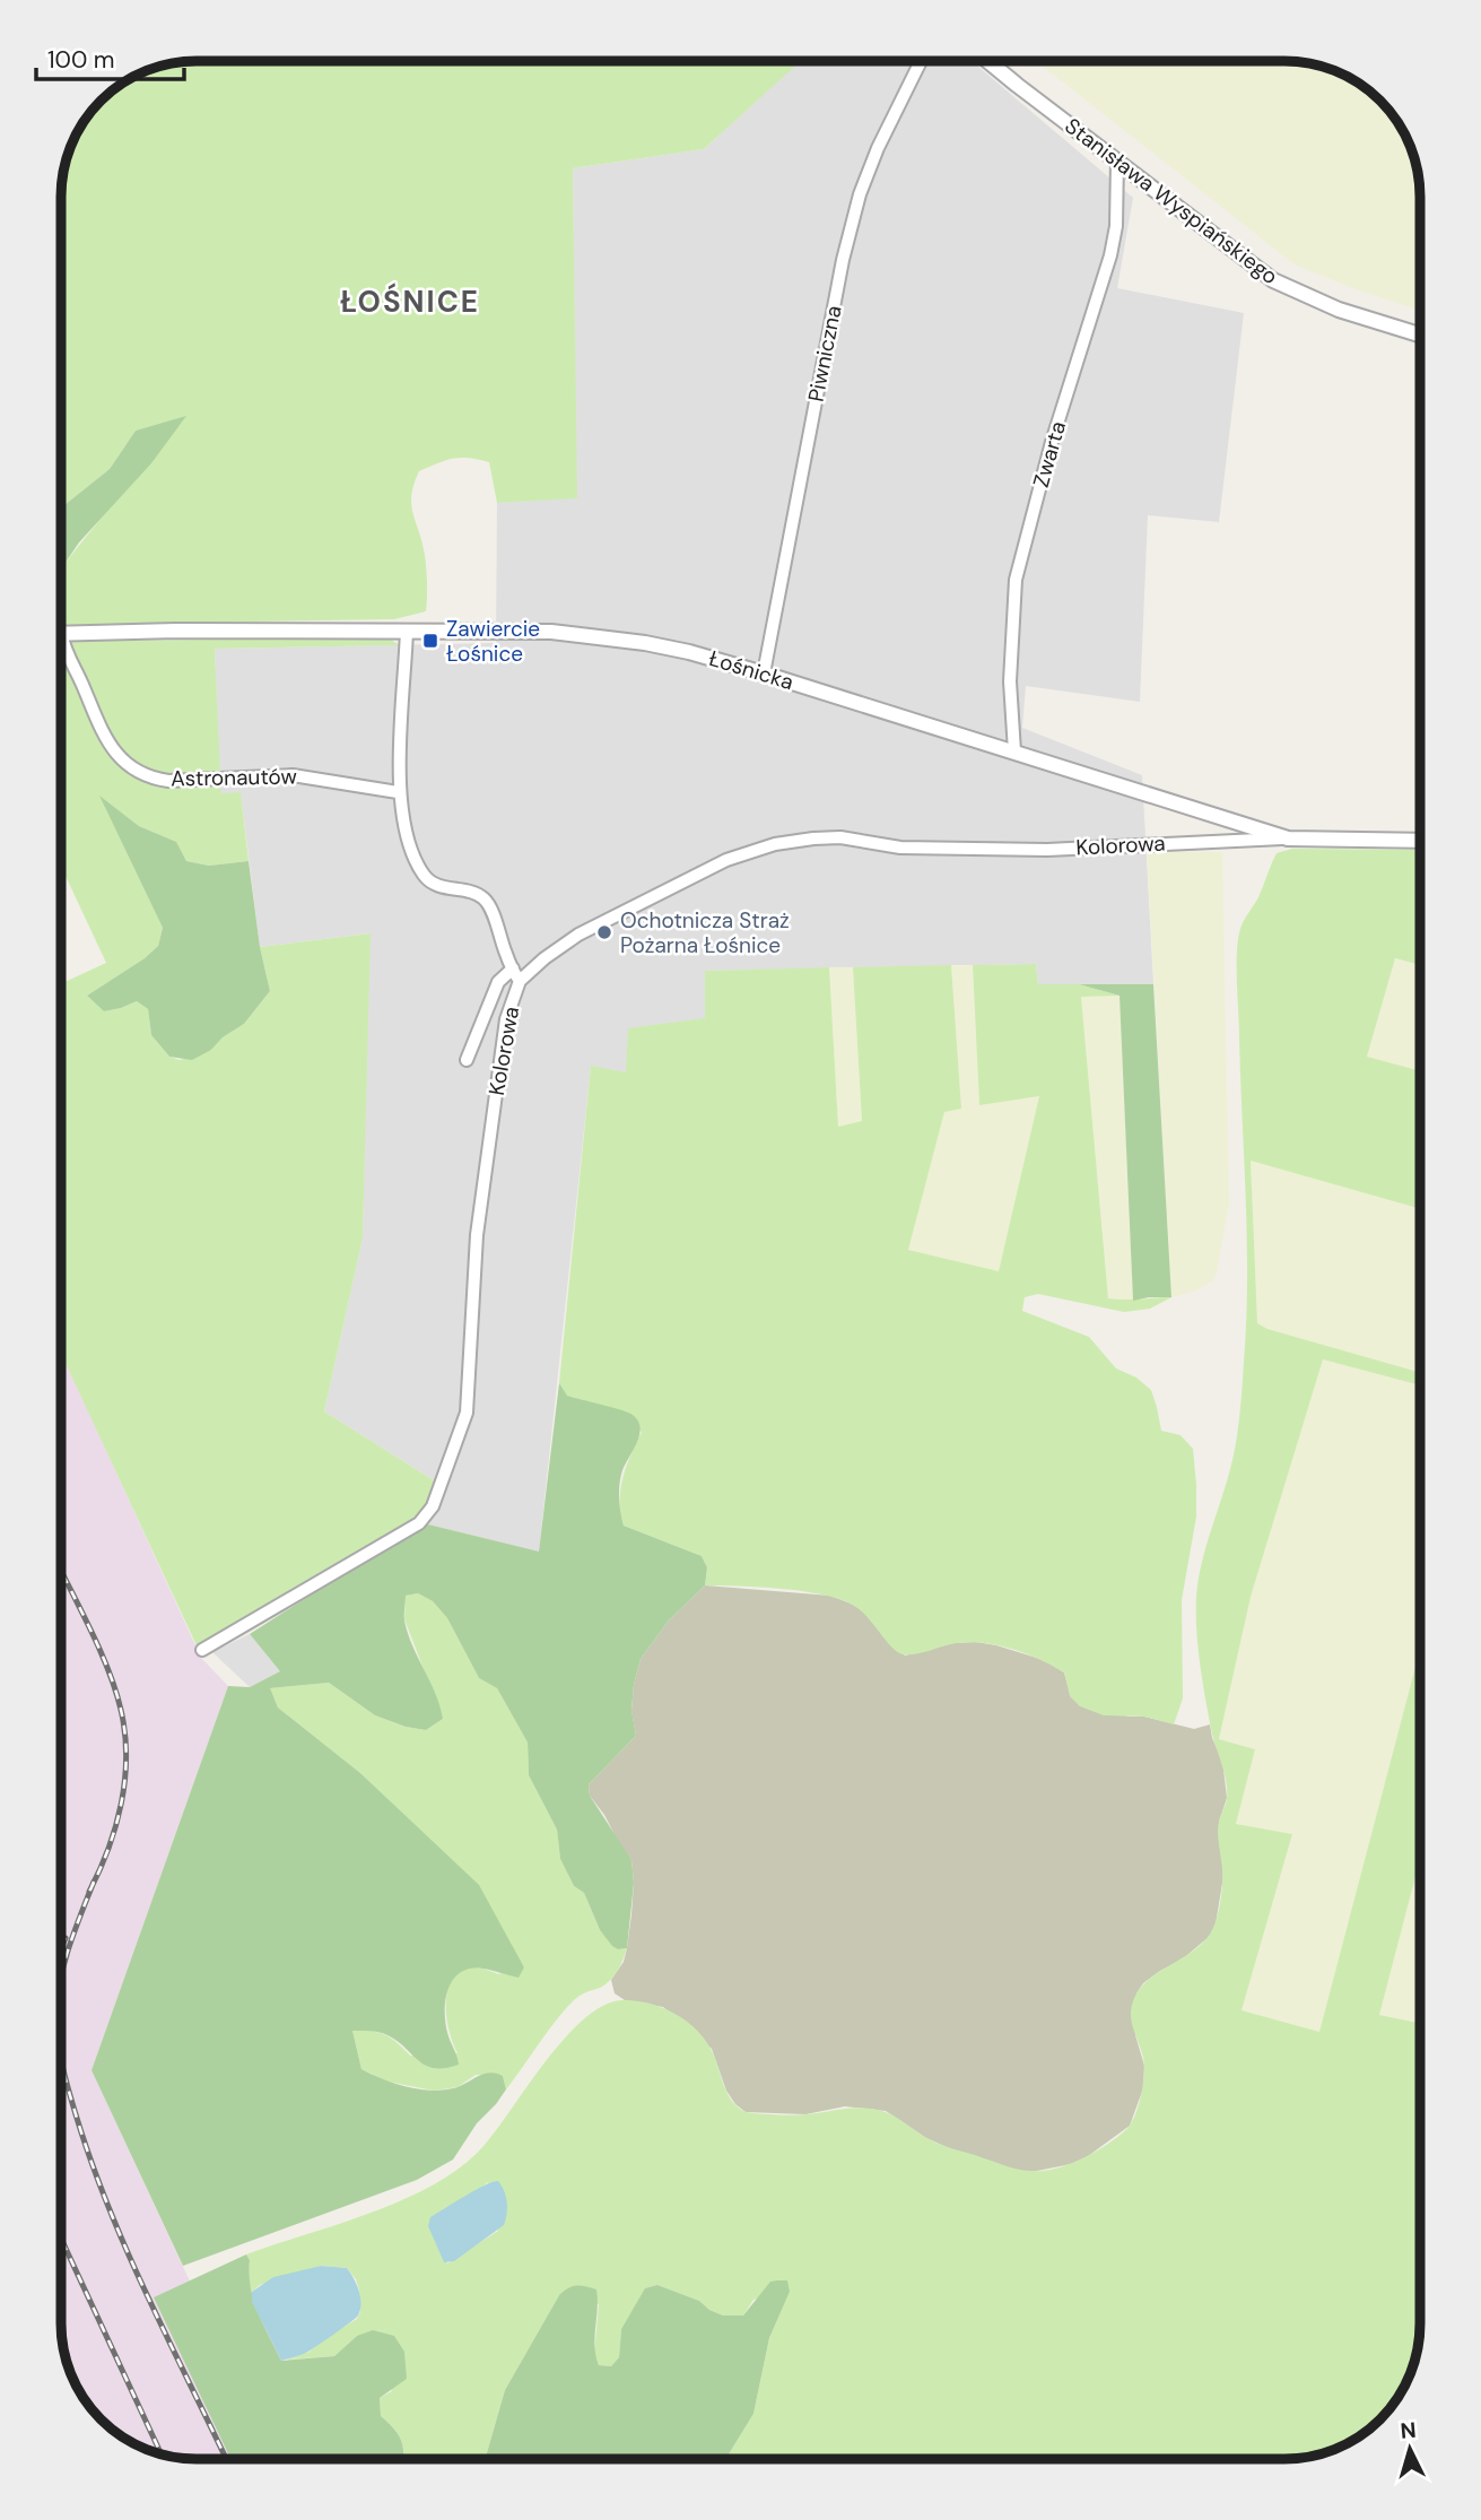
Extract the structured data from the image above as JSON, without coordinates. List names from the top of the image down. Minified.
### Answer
{"streets":{"street":["Stanisława Wyspiańskiego","Piwniczna","Zwarta","Łośnicka","Astronautów","Kolorowa"]},"crossings":[["Stanisława Wyspiańskiego","Zwarta"],["Piwniczna","Łośnicka"],["Zwarta","Łośnicka"],["Łośnicka","Kolorowa"]],"districts":["ŁOŚNICE"],"places":{"transit":["Zawiercie Łośnice"],"other":["Ochotnicza Straż Pożarna Łośnice"]},"scale_bar":"100 m","north":"top"}
